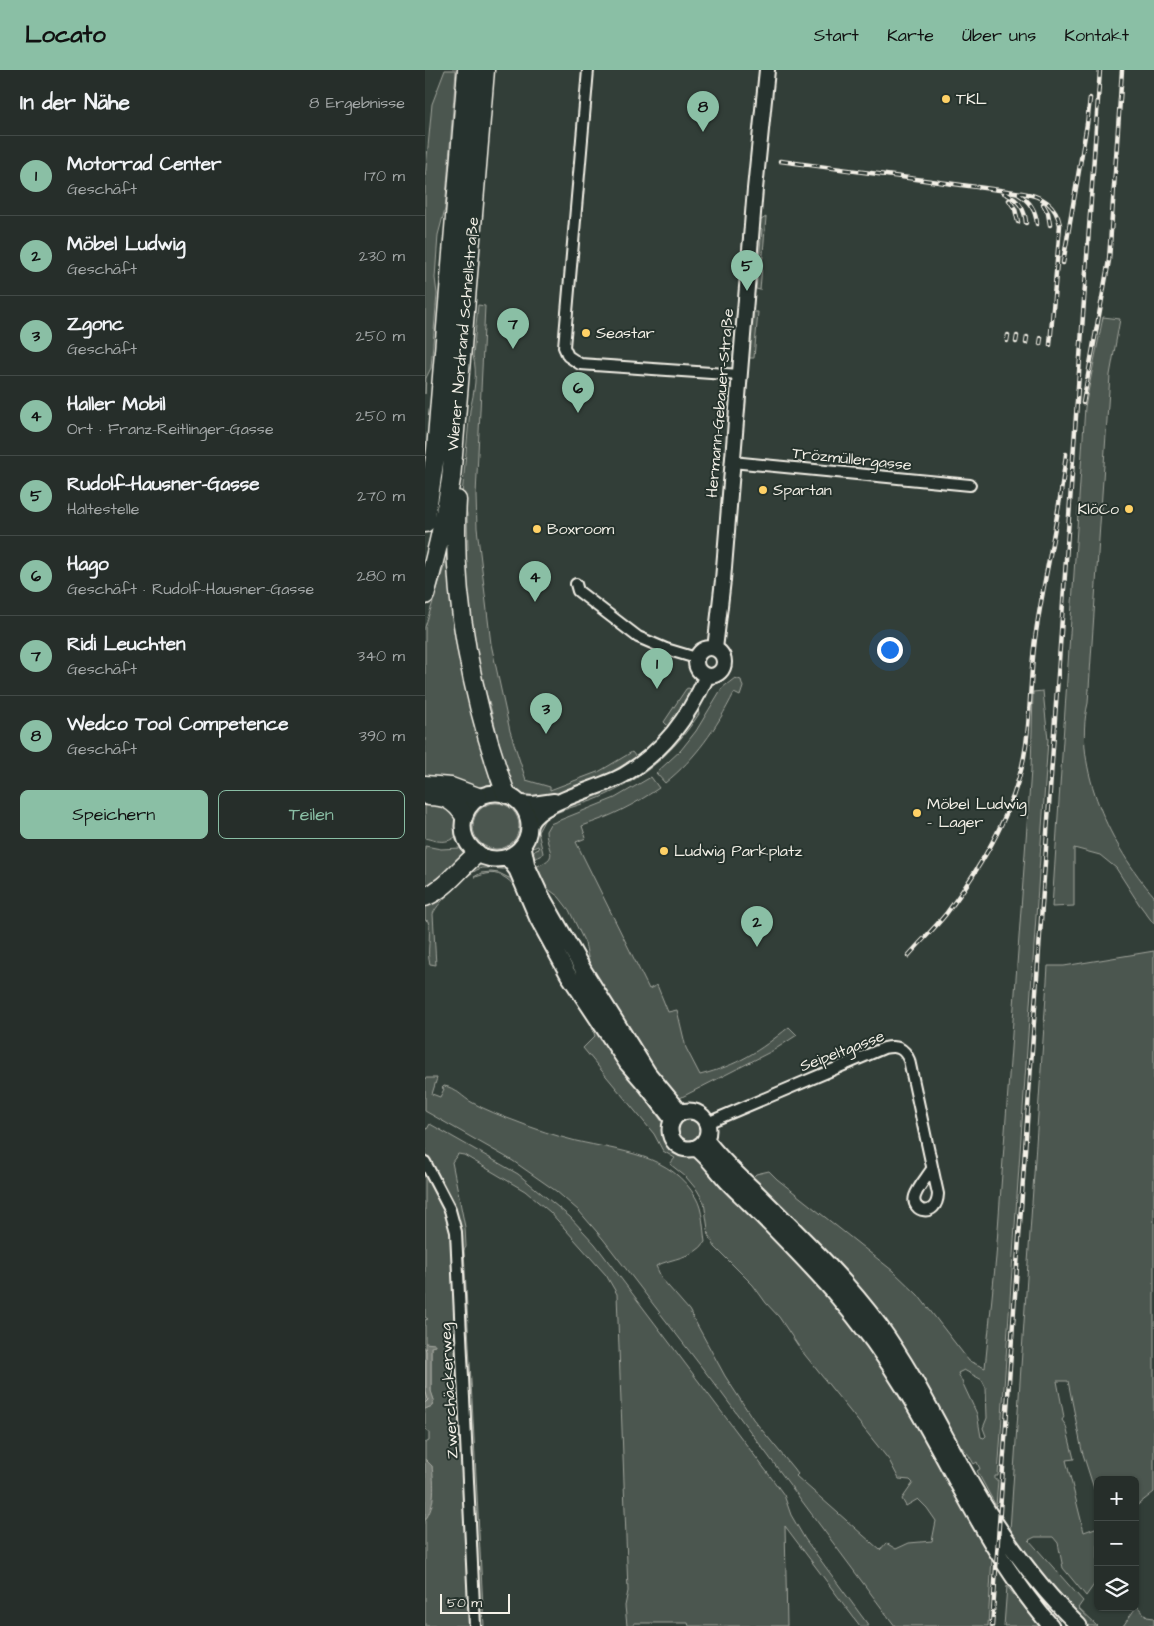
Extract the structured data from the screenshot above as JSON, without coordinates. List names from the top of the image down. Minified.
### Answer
{"streets":{"highway":["Wiener Nordrand Schnellstraße"],"street":["Hermann-Gebauer-Straße","Trözmüllergasse","Seipeltgasse","Zwerchäckerweg"]},"crossings":[["Hermann-Gebauer-Straße","Trözmüllergasse"]],"places":["TKL","Seastar","Spartan","KlöCo","Boxroom","Möbel Ludwig - Lager","Ludwig Parkplatz"],"scale_bar":"50 m","page":{"header":"Locato","nav":["Start","Karte","Über uns","Kontakt"],"heading":["In der Nähe","8 Ergebnisse"],"pins":["8","5","7","6","4","1","3","2"],"list":[{"mark":"1","name":"Motorrad Center","note":"Geschäft","value":"170 m"},{"mark":"2","name":"Möbel Ludwig","note":"Geschäft","value":"230 m"},{"mark":"3","name":"Zgonc","note":"Geschäft","value":"250 m"},{"mark":"4","name":"Haller Mobil","note":"Ort · Franz-Reitlinger-Gasse","value":"250 m"},{"mark":"5","name":"Rudolf-Hausner-Gasse","note":"Haltestelle","value":"270 m"},{"mark":"6","name":"Hago","note":"Geschäft · Rudolf-Hausner-Gasse","value":"280 m"},{"mark":"7","name":"Ridi Leuchten","note":"Geschäft","value":"340 m"},{"mark":"8","name":"Wedco Tool Competence","note":"Geschäft","value":"390 m"}],"buttons":["Speichern","Teilen"],"map_buttons":["+","−"],"scale":"50 m"}}
